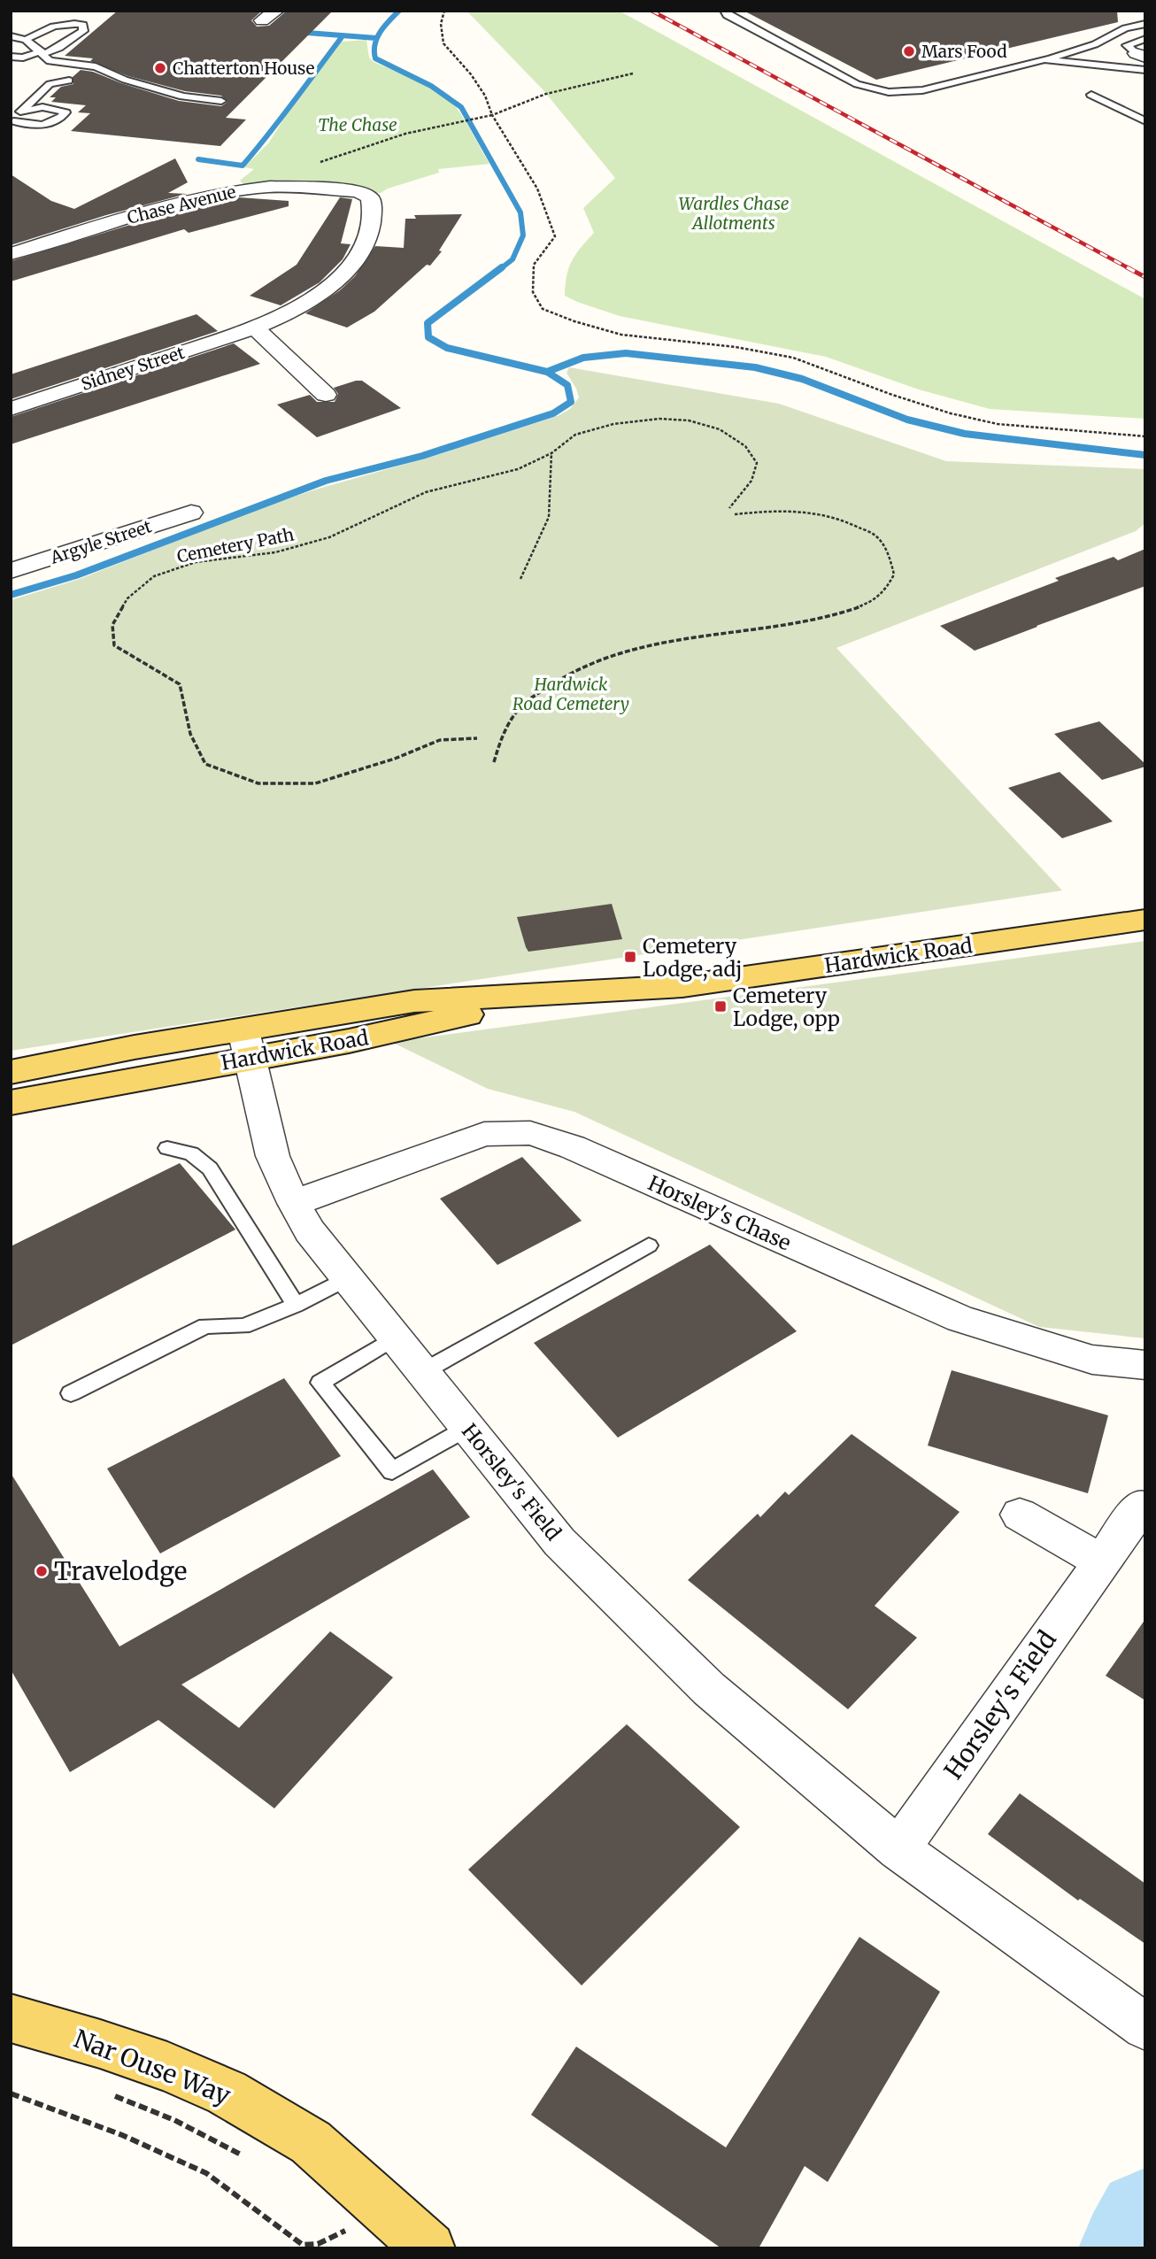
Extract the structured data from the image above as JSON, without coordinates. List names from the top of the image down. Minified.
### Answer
{"streets":{"main road":["Hardwick Road","Nar Ouse Way"],"street":["Chase Avenue","Sidney Street","Argyle Street","Horsley's Chase","Horsley's Field"],"path":["Cemetery Path"]},"crossings":[["Chase Avenue","Sidney Street"],["Hardwick Road","Horsley's Field"],["Horsley's Chase","Horsley's Field"]],"parks":["The Chase","Wardles Chase Allotments","Hardwick Road Cemetery"],"places":{"other":["Mars Food","Chatterton House","Travelodge"],"transit":["Cemetery Lodge, adj","Cemetery Lodge, opp"]}}
